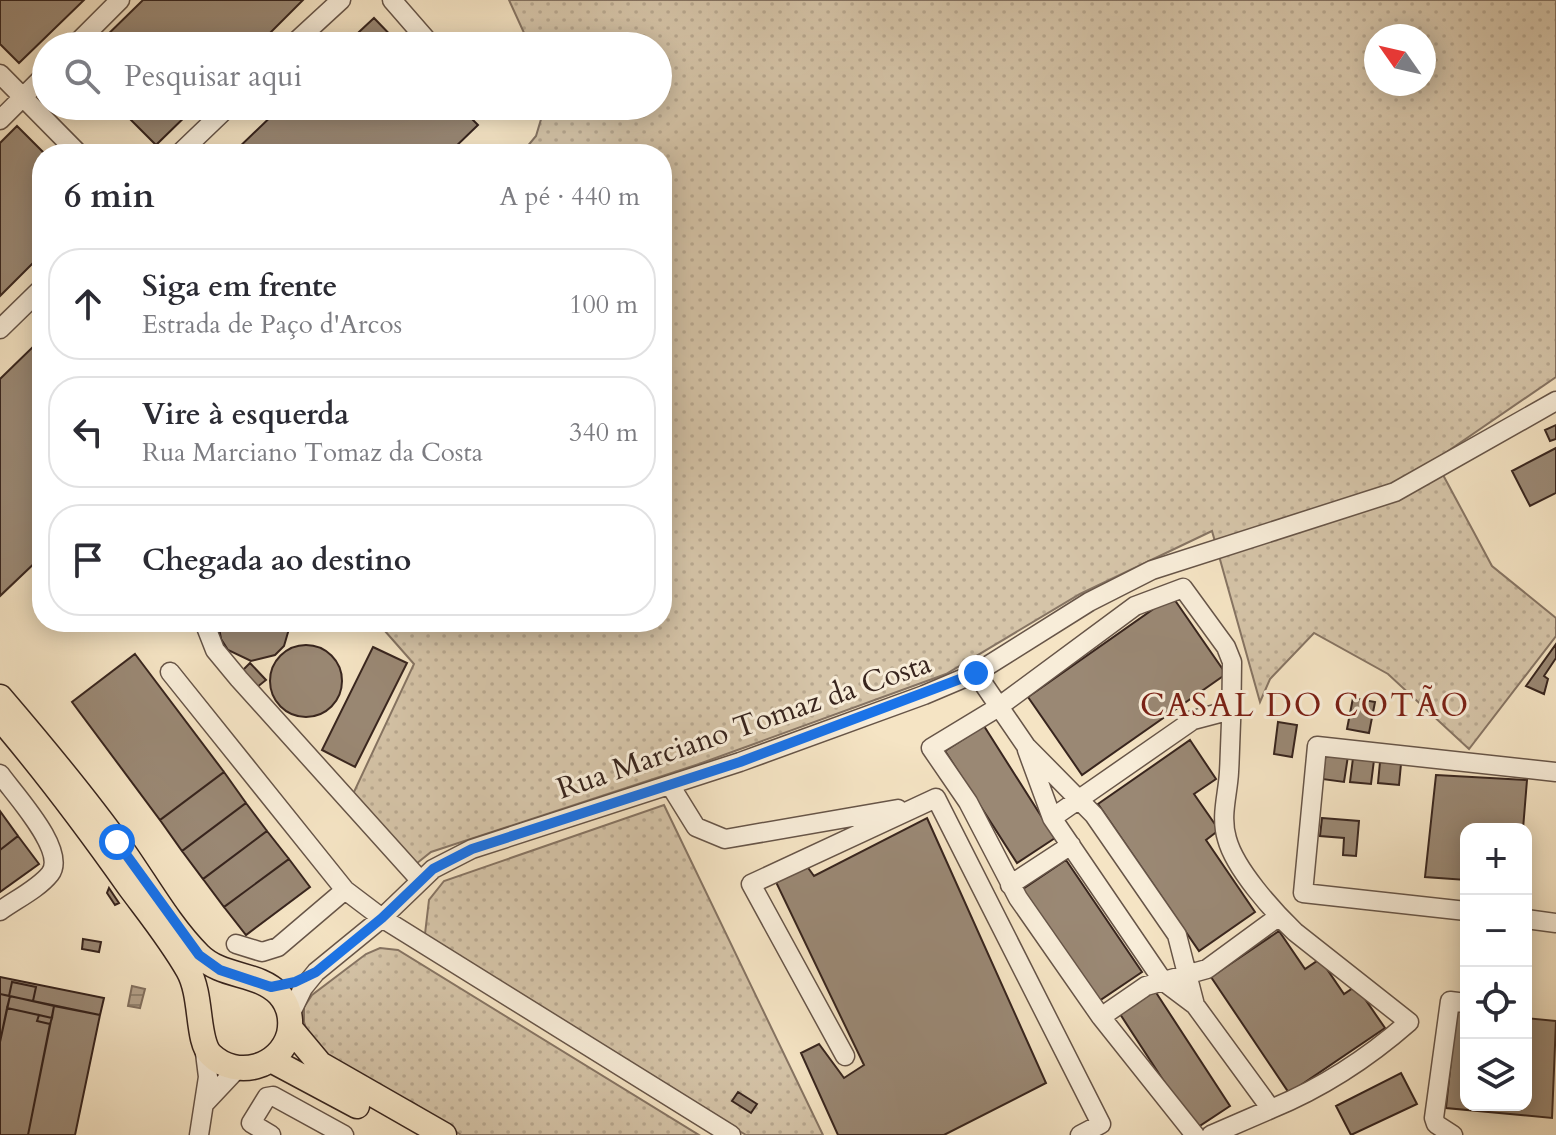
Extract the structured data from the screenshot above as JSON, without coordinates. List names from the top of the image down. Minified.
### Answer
{"streets":{"street":["Rua Marciano Tomaz da Costa"]},"districts":["CASAL DO COTÃO"],"north":"top left","page":{"search":"Pesquisar aqui","heading":["6 min","A pé · 440 m"],"list":[["Siga em frente","Estrada de Paço d'Arcos","100 m"],["Vire à esquerda","Rua Marciano Tomaz da Costa","340 m"],"Chegada ao destino"],"map_buttons":["+","−"]}}
